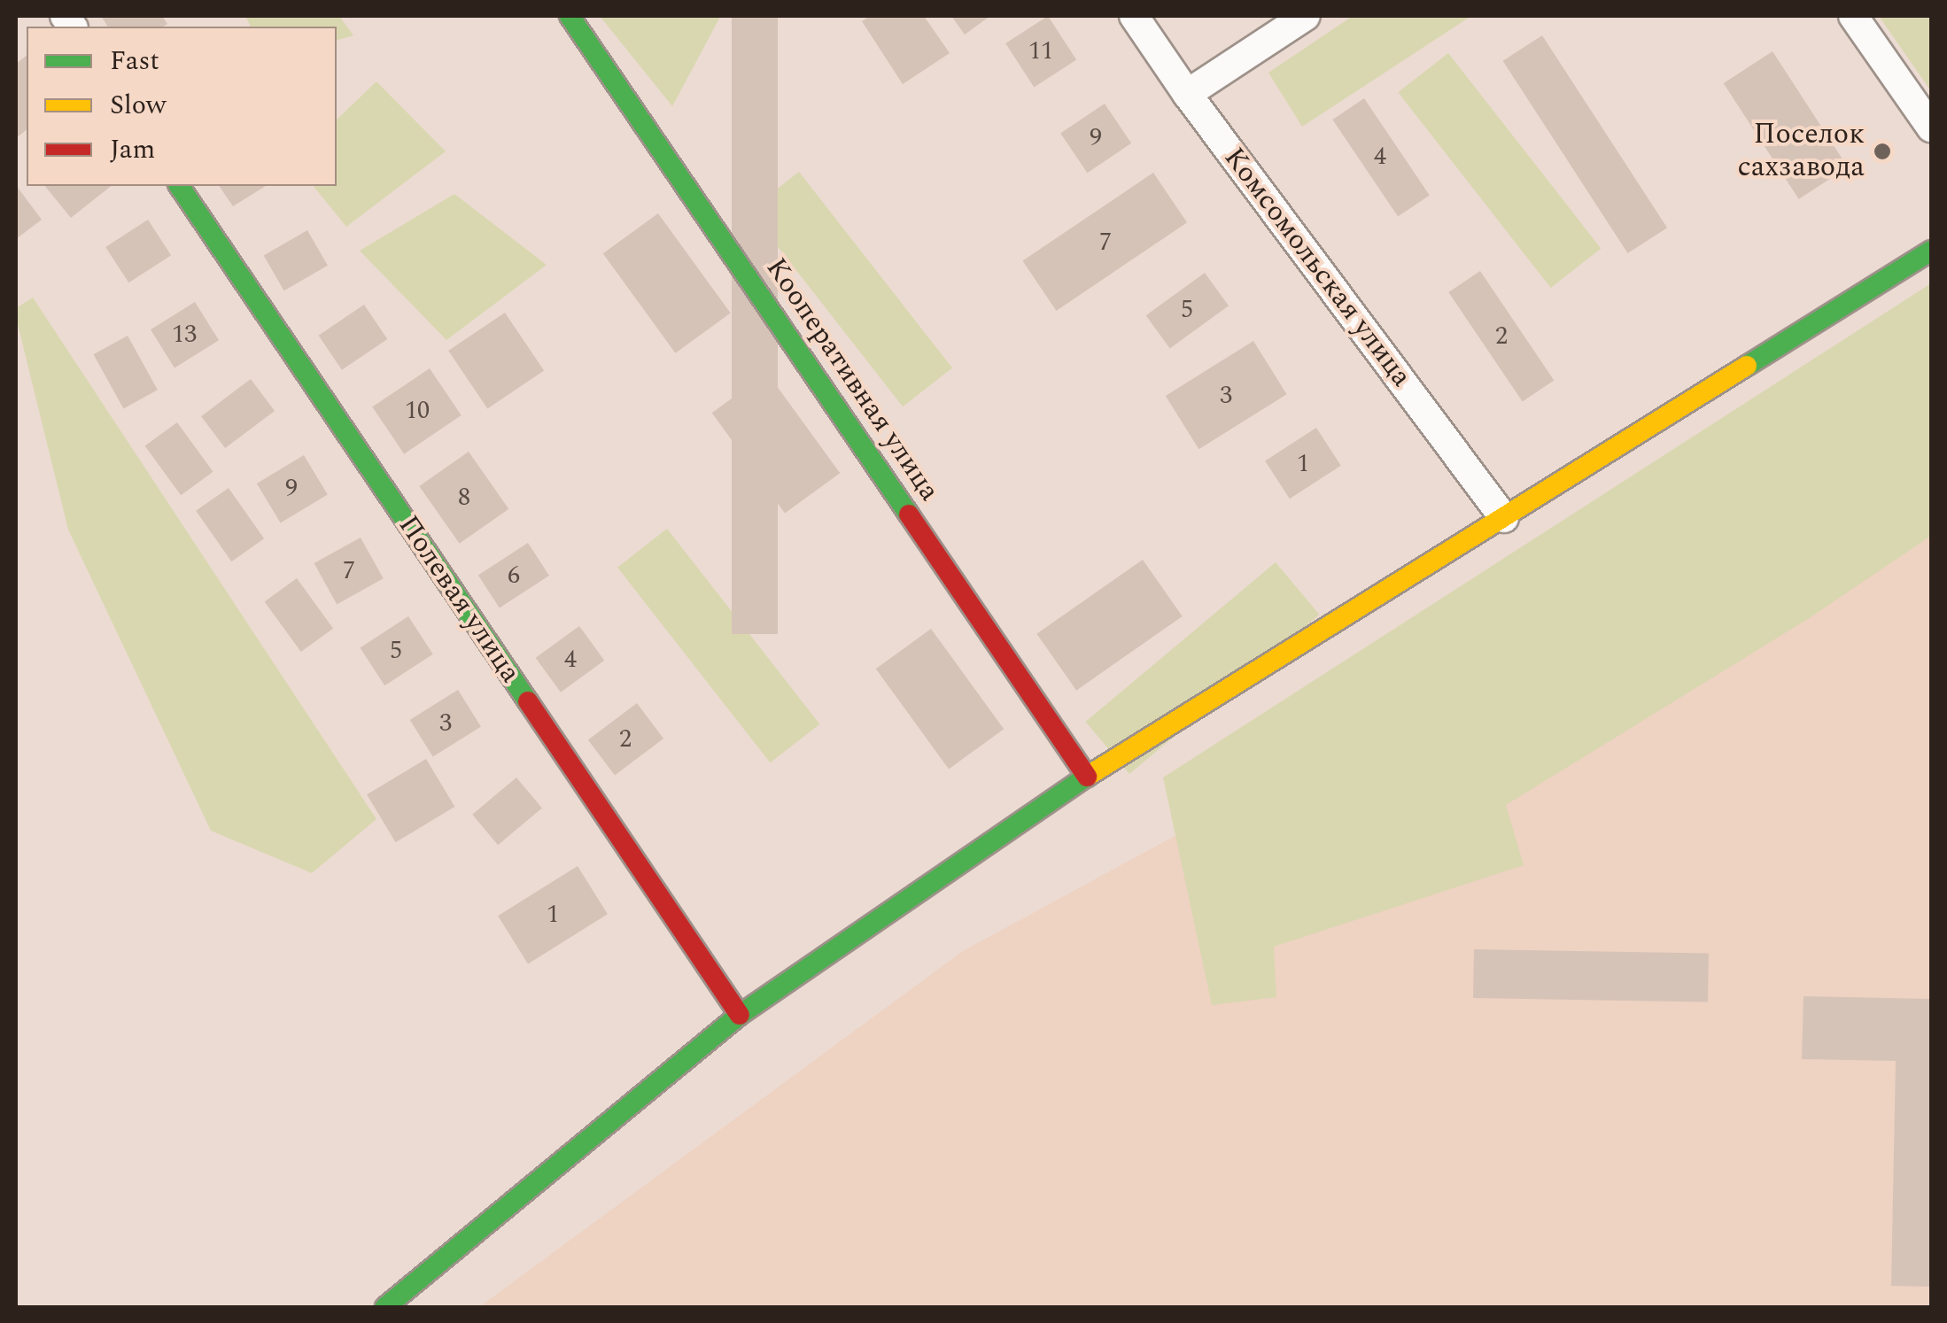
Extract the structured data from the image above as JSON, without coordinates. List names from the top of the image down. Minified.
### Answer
{"streets":{"street":["Комсомольская улица","Кооперативная улица","Полевая улица"]},"places":["Поселок сахзавода"],"house_numbers":["11","9","4","7","5","13","2","3","10","1","9","8","7","6","5","4","3","2","1"],"legend":["Fast","Slow","Jam"]}
